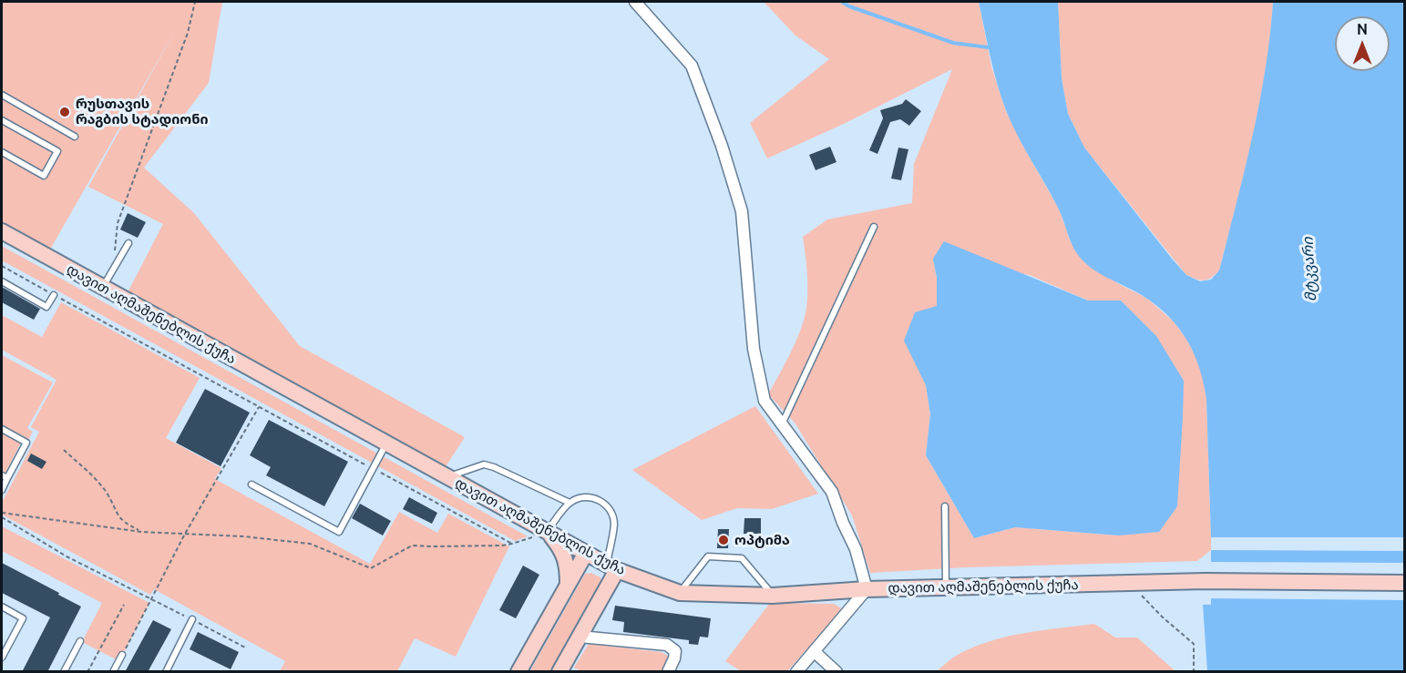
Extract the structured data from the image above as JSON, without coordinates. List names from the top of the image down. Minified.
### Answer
{"streets":{"main road":["დავით აღმაშენებლის ქუჩა"]},"water":["მტკვარი"],"places":["რუსთავის რაგბის სტადიონი","ოპტიმა"],"north":"top"}
